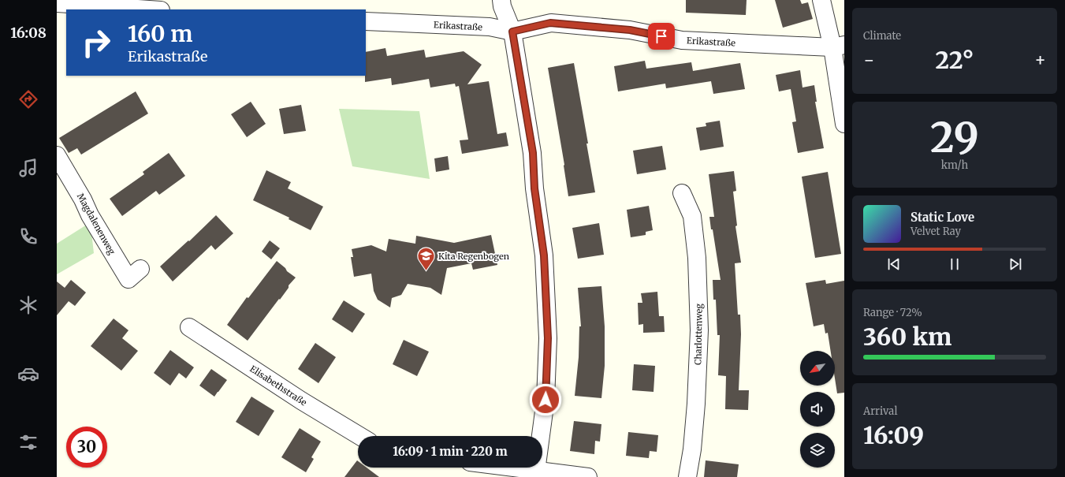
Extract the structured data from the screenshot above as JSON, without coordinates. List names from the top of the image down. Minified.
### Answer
{"streets":{"street":["Erikastraße","Magdalenenweg","Charlottenweg","Elisabethstraße"]},"places":{"school or university":["Kita Regenbogen"]},"north":"bottom left","page":{"tabs":"16:08","tile":["Climate",["29","km/h"],["Range · 72%","360 km"],["Arrival","16:09"]],"turn":["160 m","Erikastraße"],"heat":["−","22°","+"],"song":["Static Love","Velvet Ray"],"limit":"30","trip":"16:09 · 1 min · 220 m"}}
